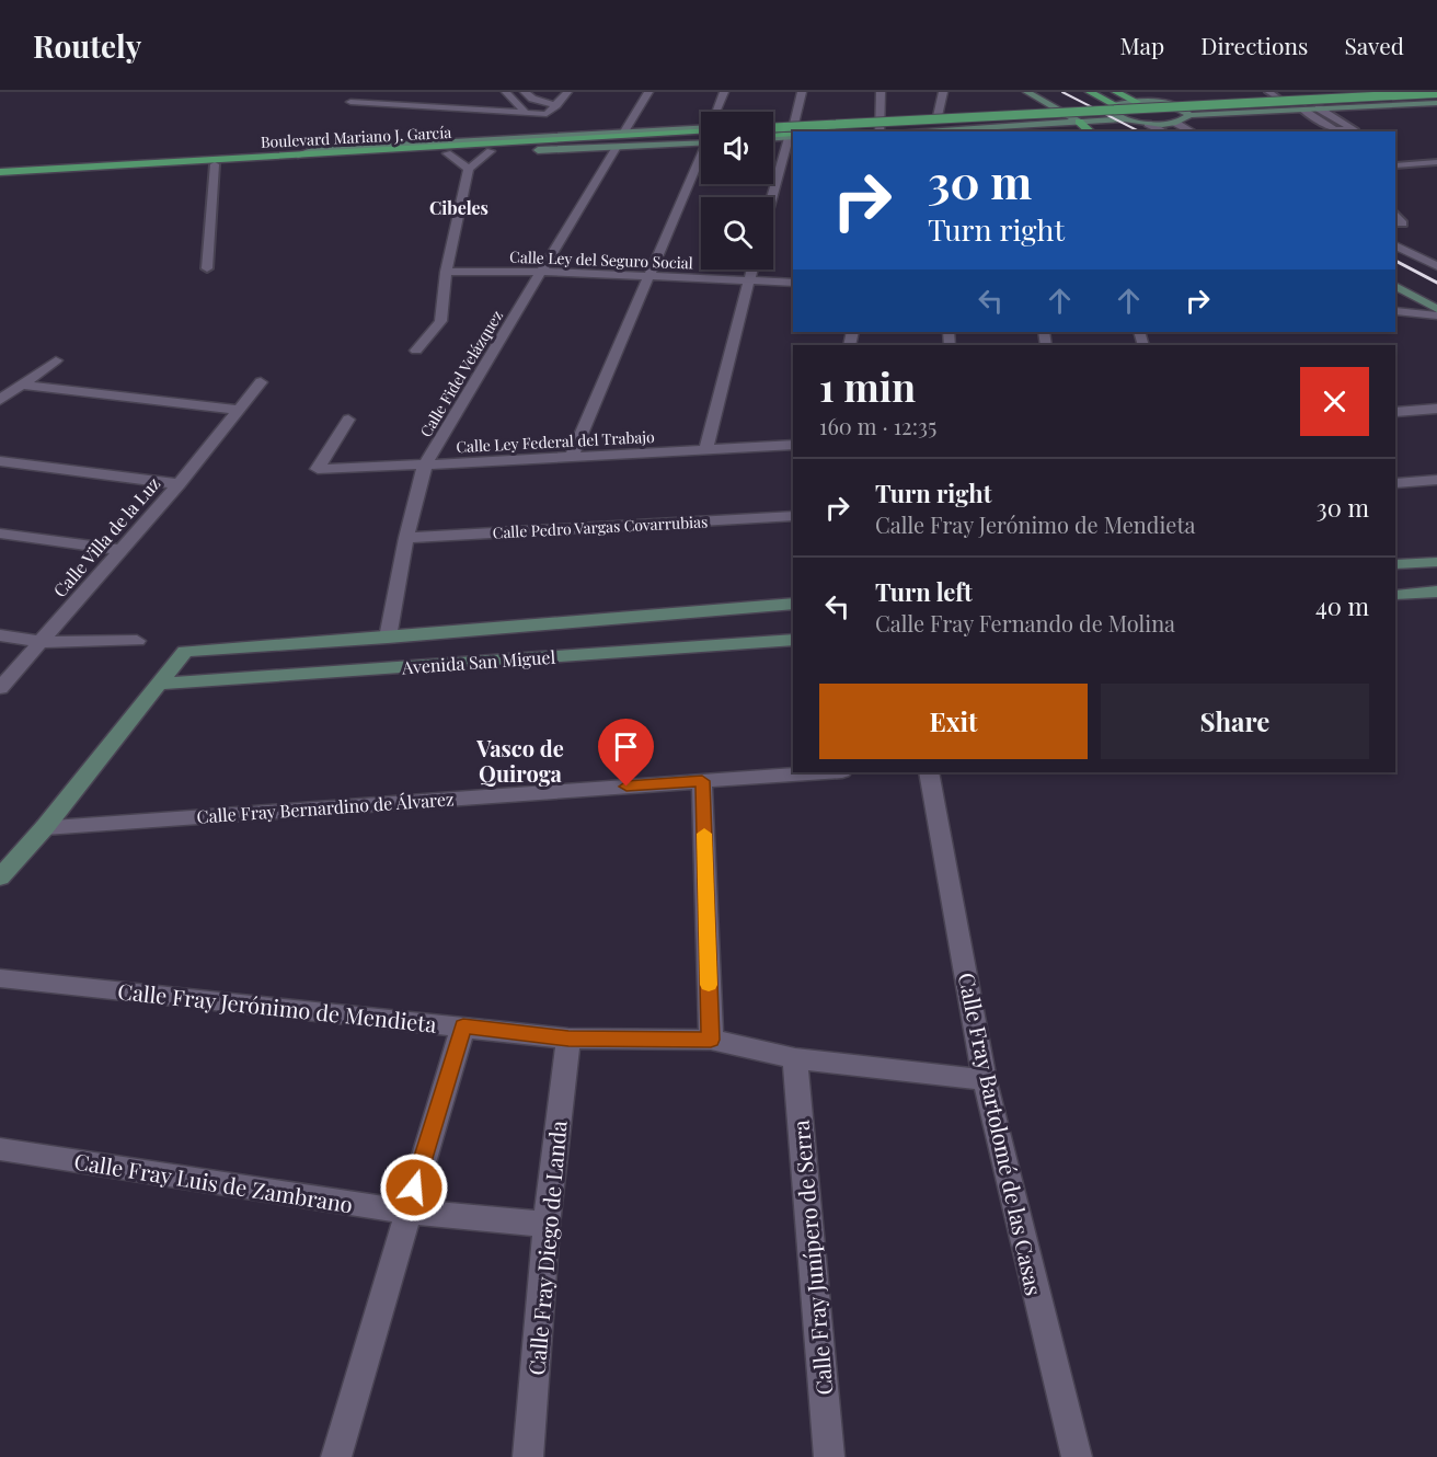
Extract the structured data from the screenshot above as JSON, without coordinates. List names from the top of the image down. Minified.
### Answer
{"streets":{"main road":["Boulevard Mariano J. García"],"street":["Calle Ley del Seguro Social","Calle Fidel Velázquez","Calle Ley Federal del Trabajo","Calle Pedro Vargas Covarrubias","Calle Villa de la Luz","Avenida San Miguel","Calle Fray Bernardino de Álvarez","Calle Fray Jerónimo de Mendieta","Calle Fray Bartolomé de las Casas","Calle Fray Luis de Zambrano","Calle Fray Diego de Landa","Calle Fray Junípero de Serra"]},"crossings":[["Calle Ley del Seguro Social","Calle Fidel Velázquez"],["Calle Fidel Velázquez","Calle Ley Federal del Trabajo"],["Calle Fidel Velázquez","Calle Pedro Vargas Covarrubias"],["Calle Fidel Velázquez","Avenida San Miguel"],["Calle Fray Jerónimo de Mendieta","Calle Fray Bartolomé de las Casas"],["Calle Fray Jerónimo de Mendieta","Calle Fray Diego de Landa"],["Calle Fray Jerónimo de Mendieta","Calle Fray Junípero de Serra"],["Calle Fray Luis de Zambrano","Calle Fray Diego de Landa"]],"districts":["Cibeles","Vasco de Quiroga"],"page":{"header":"Routely","nav":["Map","Directions","Saved"],"turn":["30 m","Turn right"],"heading":["1 min","160 m · 12:35"],"list":[{"name":"Turn right","note":"Calle Fray Jerónimo de Mendieta","value":"30 m"},{"name":"Turn left","note":"Calle Fray Fernando de Molina","value":"40 m"}],"buttons":["Exit","Share"]}}
